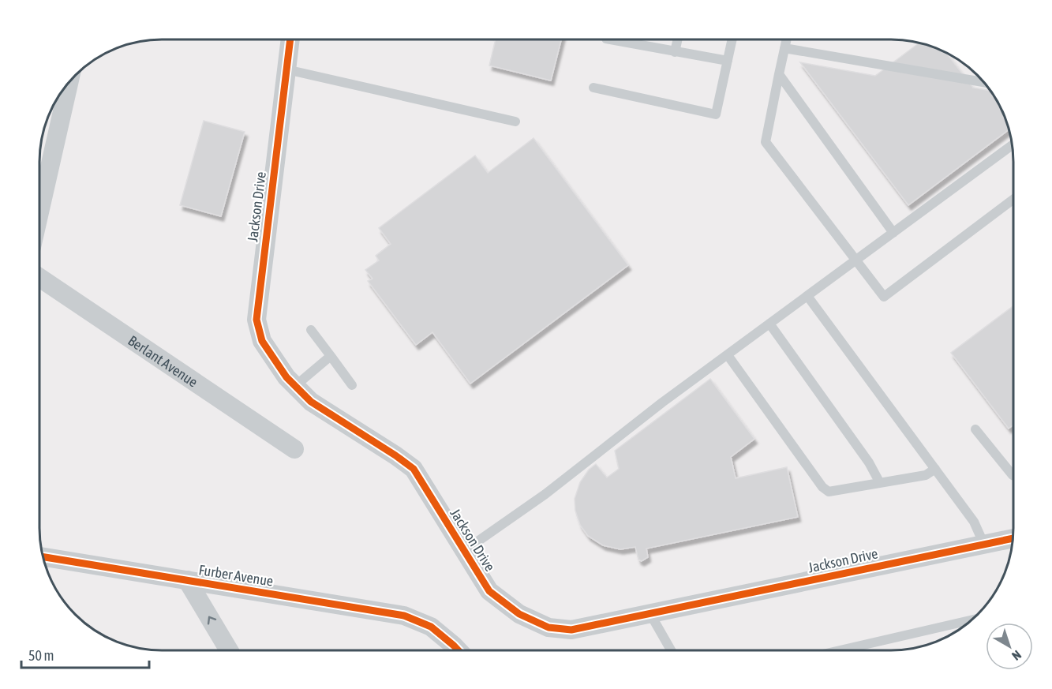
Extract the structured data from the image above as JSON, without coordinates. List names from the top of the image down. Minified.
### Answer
{"streets":{"street":["Jackson Drive","Berlant Avenue","Furber Avenue"]},"scale_bar":"50 m","north":"bottom right"}
